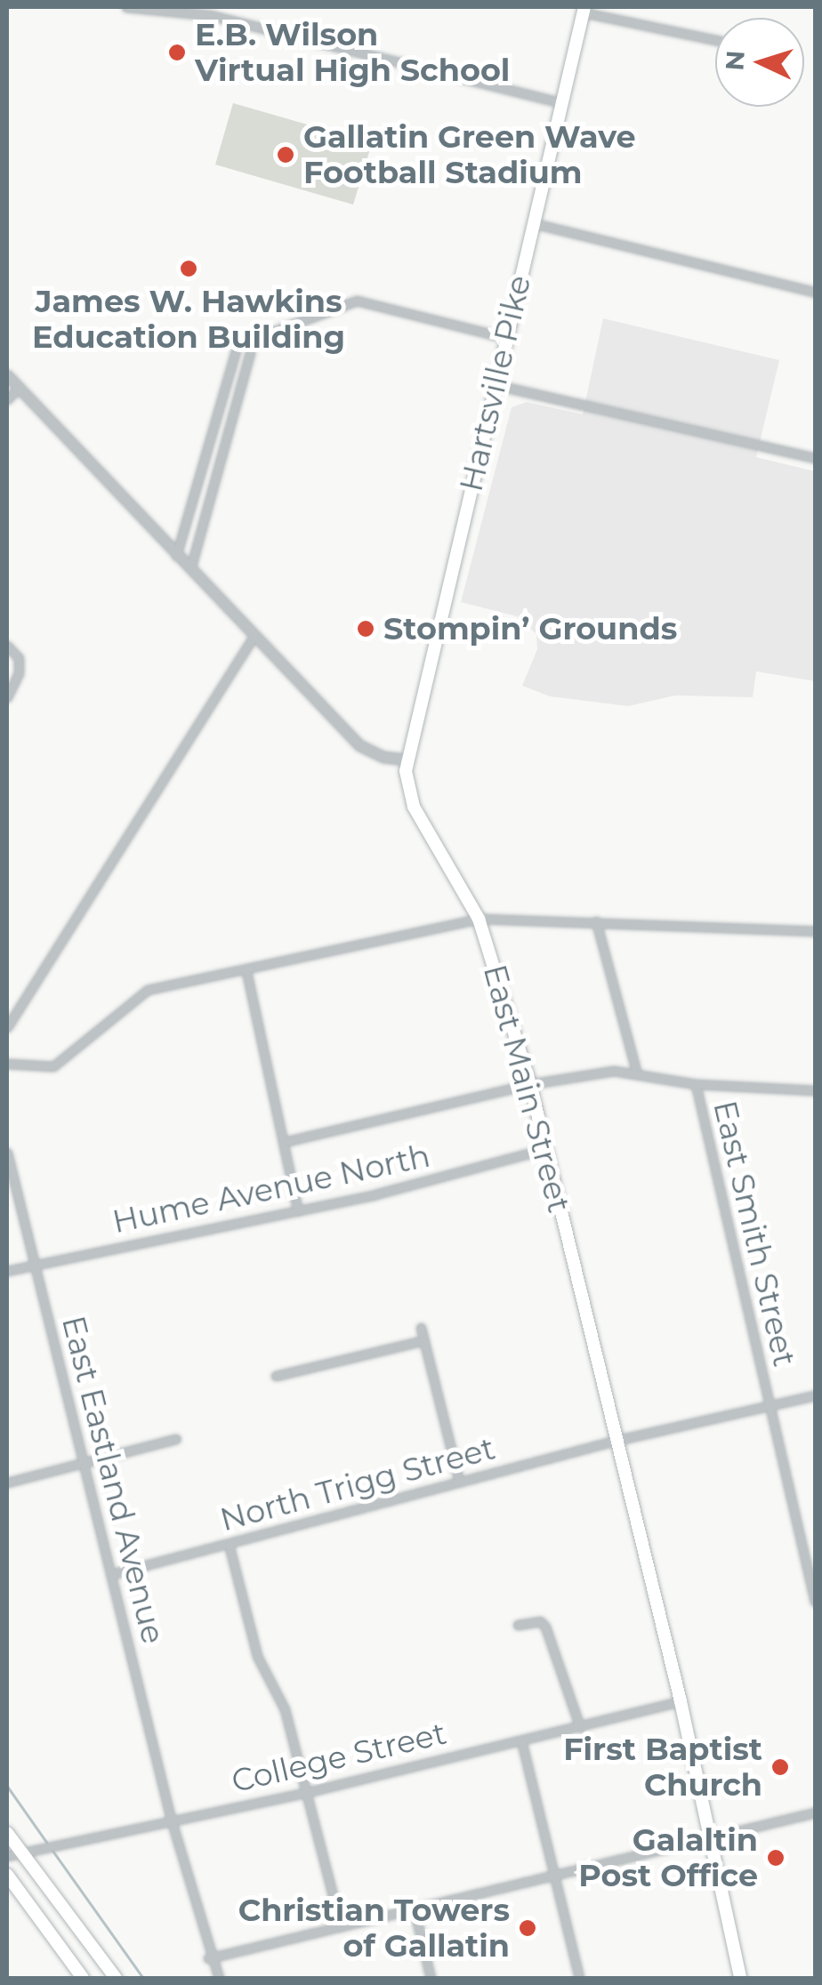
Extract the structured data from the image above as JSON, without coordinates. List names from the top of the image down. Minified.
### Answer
{"streets":{"main road":["Hartsville Pike","East Main Street"],"street":["Hume Avenue North","East Smith Street","East Eastland Avenue","North Trigg Street","College Street"]},"crossings":[["Hartsville Pike","East Main Street"],["East Main Street","Hume Avenue North"],["East Main Street","North Trigg Street"],["East Main Street","College Street"],["Hume Avenue North","East Eastland Avenue"],["East Smith Street","North Trigg Street"],["East Eastland Avenue","North Trigg Street"],["East Eastland Avenue","College Street"]],"places":["E.B. Wilson Virtual High School","Gallatin Green Wave Football Stadium","James W. Hawkins Education Building","Stompin’ Grounds","First Baptist Church","Galaltin Post Office","Christian Towers of Gallatin"],"north":"left"}
